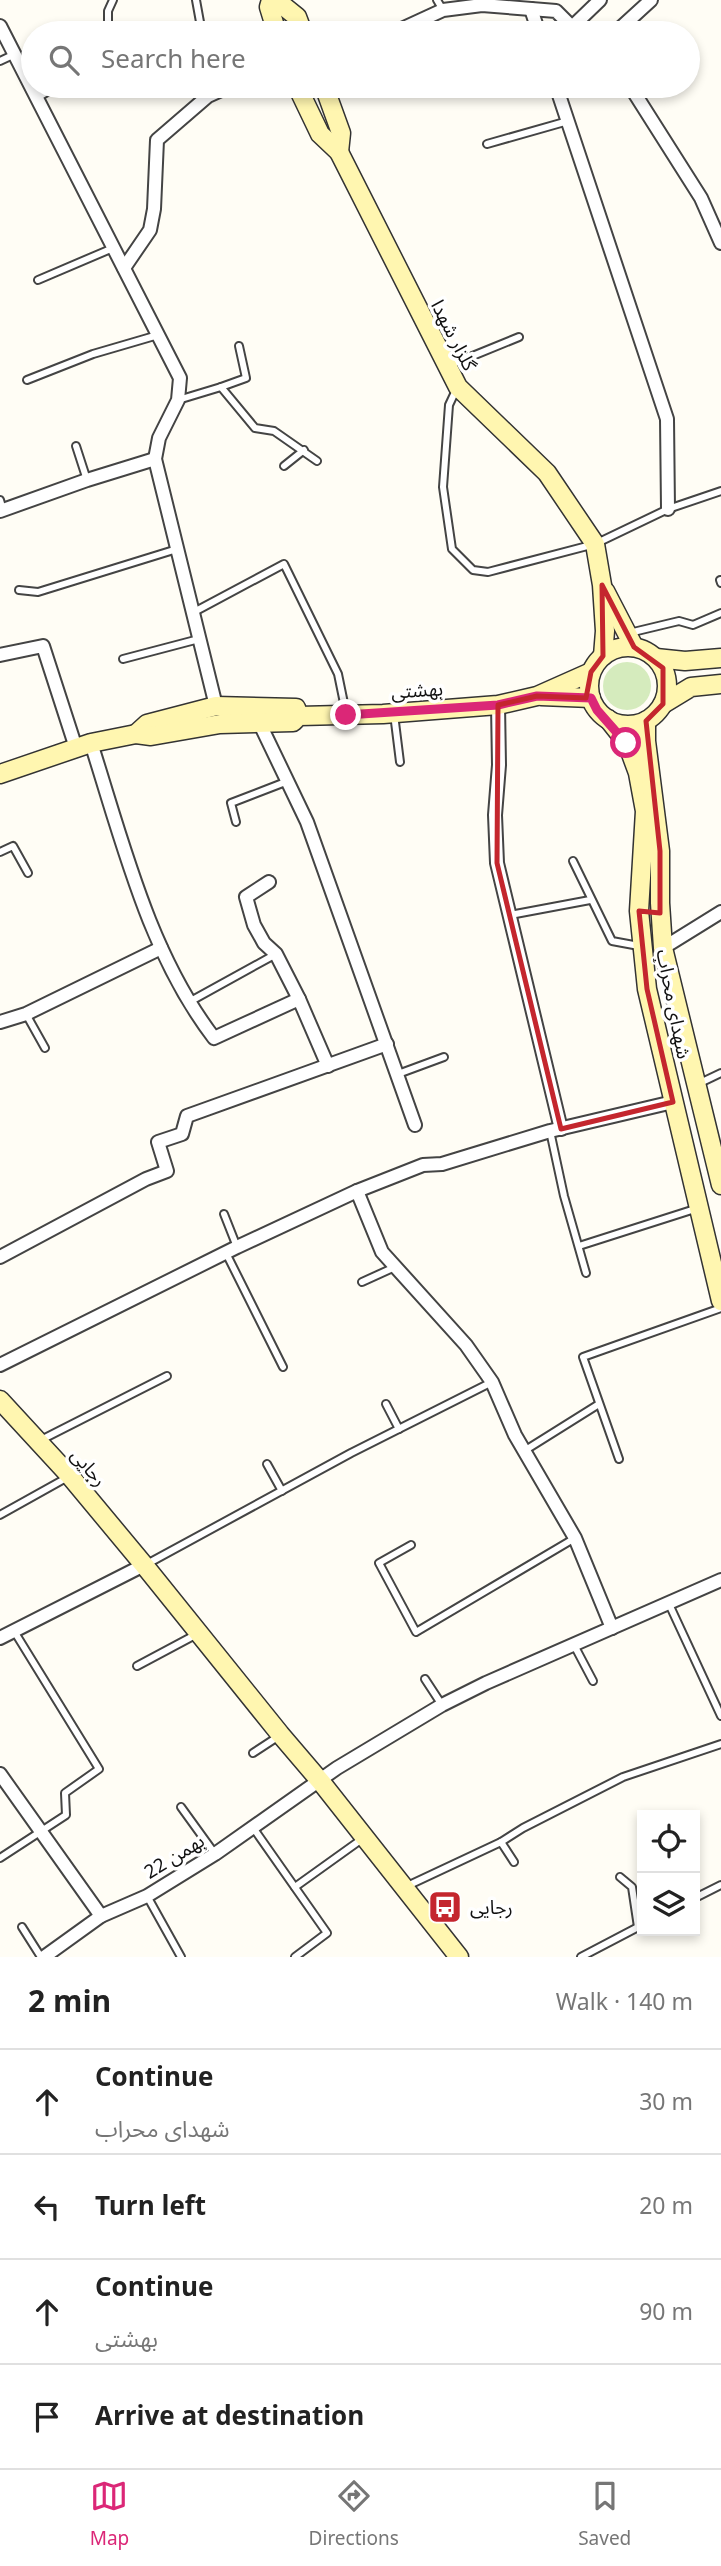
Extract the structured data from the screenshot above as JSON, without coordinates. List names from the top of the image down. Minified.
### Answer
{"streets":{"street":["گلزار شهدا","بهشتی","شهدای محراب","رجایی","22 بهمن"]},"crossings":[["رجایی","22 بهمن"]],"places":{"bus stop":["رجایی"]},"page":{"search":"Search here","heading":["2 min","Walk · 140 m"],"list":[["Continue","شهدای محراب","30 m"],["Turn left","20 m"],["Continue","بهشتی","90 m"],"Arrive at destination"],"nav":["Map","Directions","Saved"]}}
